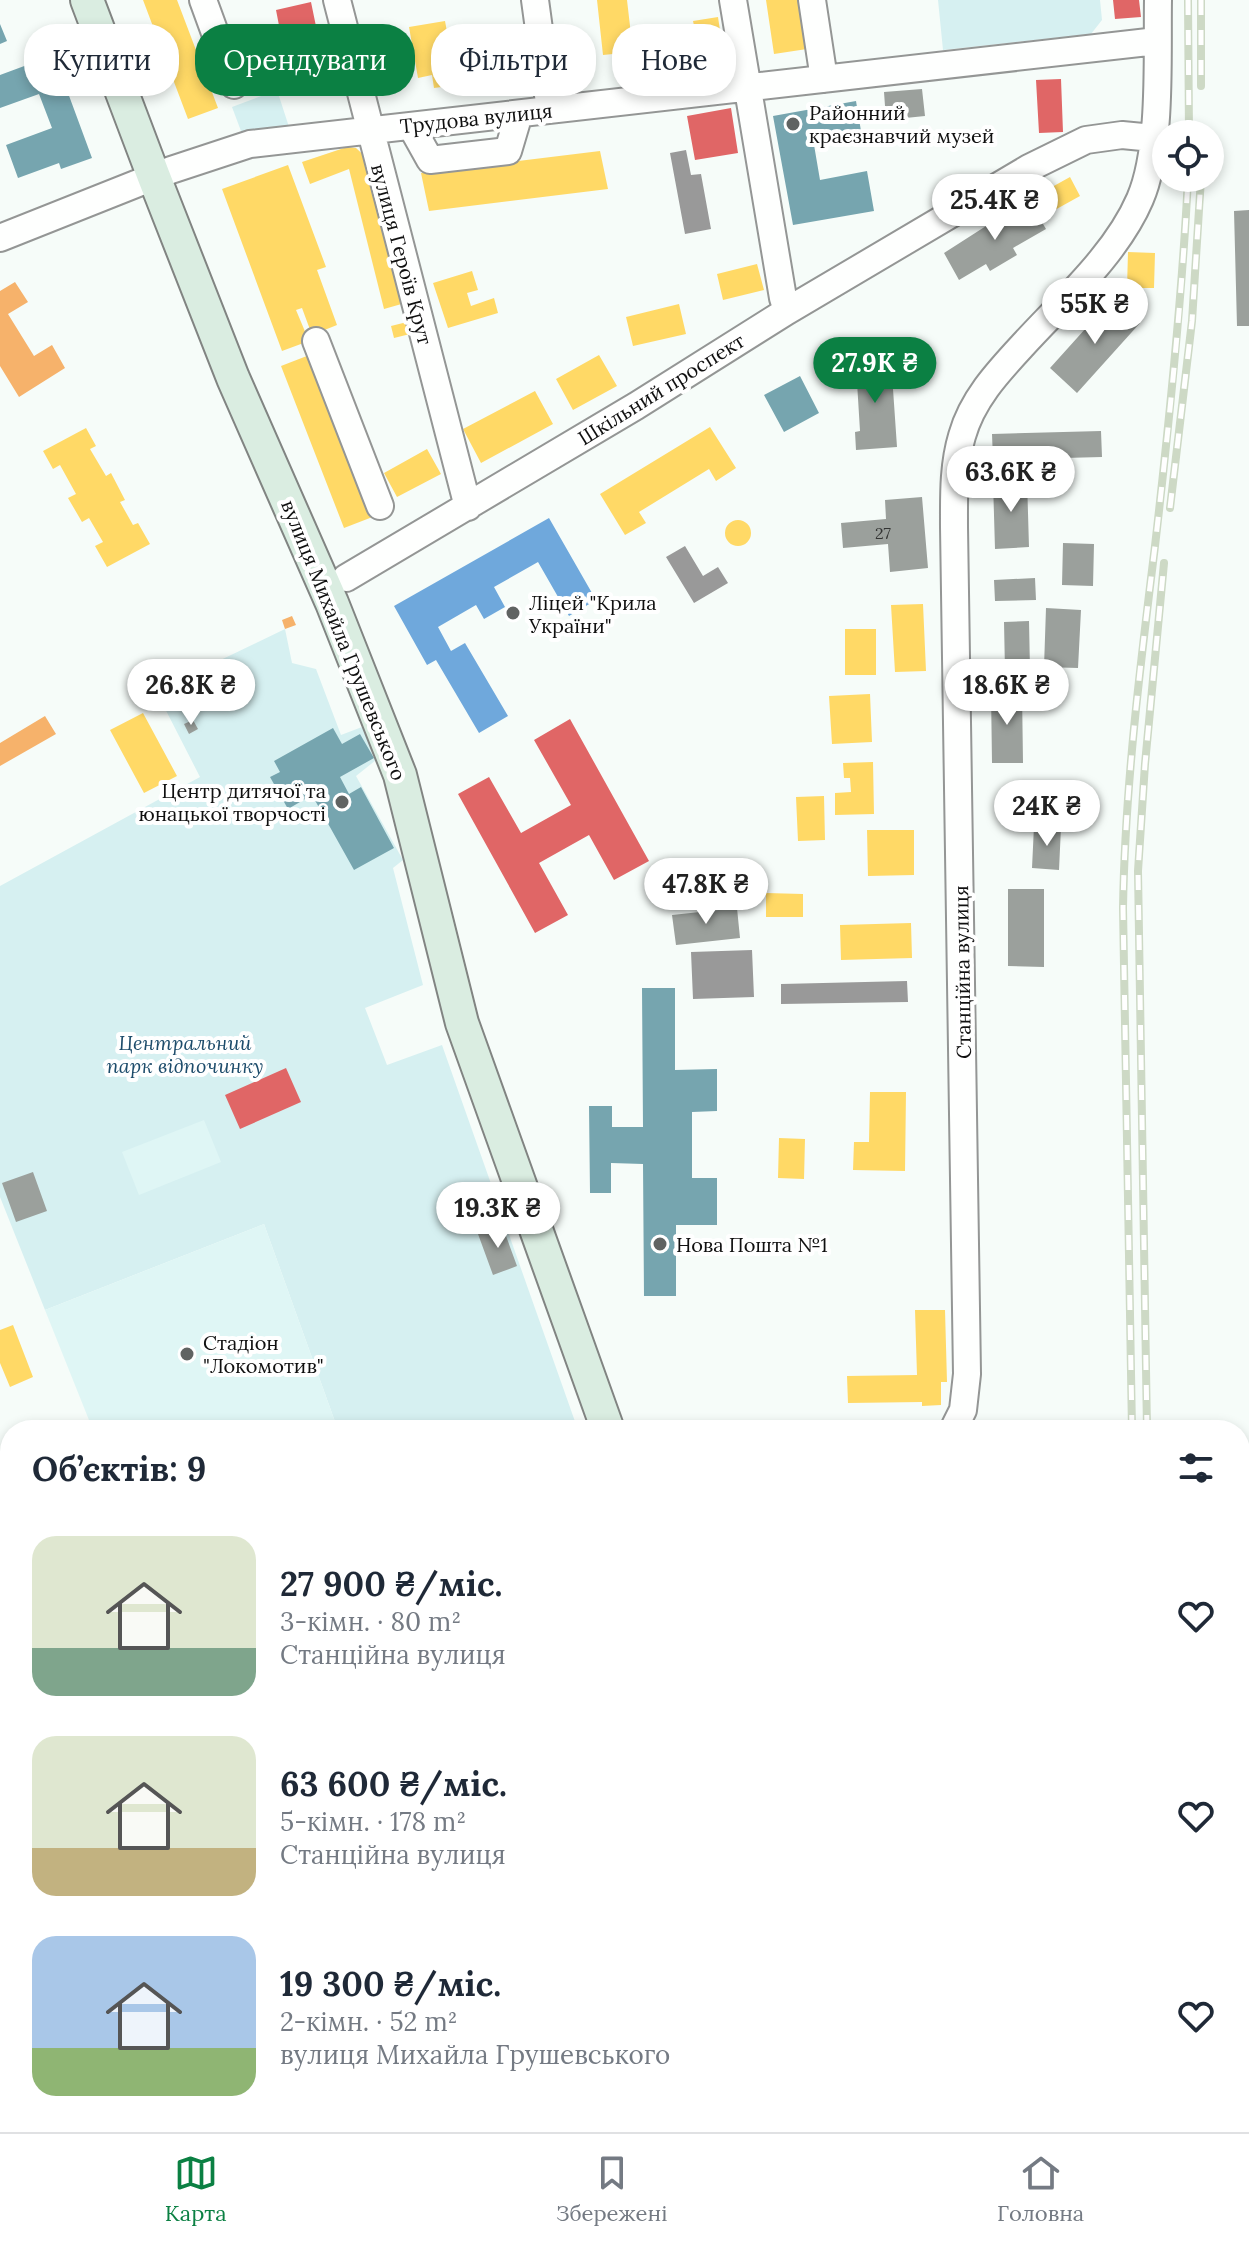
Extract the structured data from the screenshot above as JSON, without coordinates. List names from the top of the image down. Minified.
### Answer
{"streets":{"main road":["вулиця Михайла Грушевського"],"street":["Трудова вулиця","вулиця Героїв Крут","Шкільний проспект","Станційна вулиця"]},"crossings":[["Трудова вулиця","вулиця Героїв Крут"],["Трудова вулиця","вулиця Михайла Грушевського"],["Трудова вулиця","Станційна вулиця"],["вулиця Героїв Крут","Шкільний проспект"]],"parks":["Центральний парк відпочинку"],"places":["Районний краєзнавчий музей","Ліцей \"Крила України\"","Центр дитячої та юнацької творчості","Нова Пошта №1","Стадіон \"Локомотив\""],"house_numbers":["27"],"page":{"chip":["Купити","Орендувати","Фільтри","Нове"],"price":["25.4K ₴","55K ₴","27.9K ₴","63.6K ₴","26.8K ₴","18.6K ₴","24K ₴","47.8K ₴","19.3K ₴"],"heading":"Об’єктів: 9","list":[{"name":"27 900 ₴/міс.","note":"3-кімн. · 80 m² · Станційна вулиця"},{"name":"63 600 ₴/міс.","note":"5-кімн. · 178 m² · Станційна вулиця"},{"name":"19 300 ₴/міс.","note":"2-кімн. · 52 m² · вулиця Михайла Грушевського"}],"tabs":["Карта","Збережені","Головна"]}}
